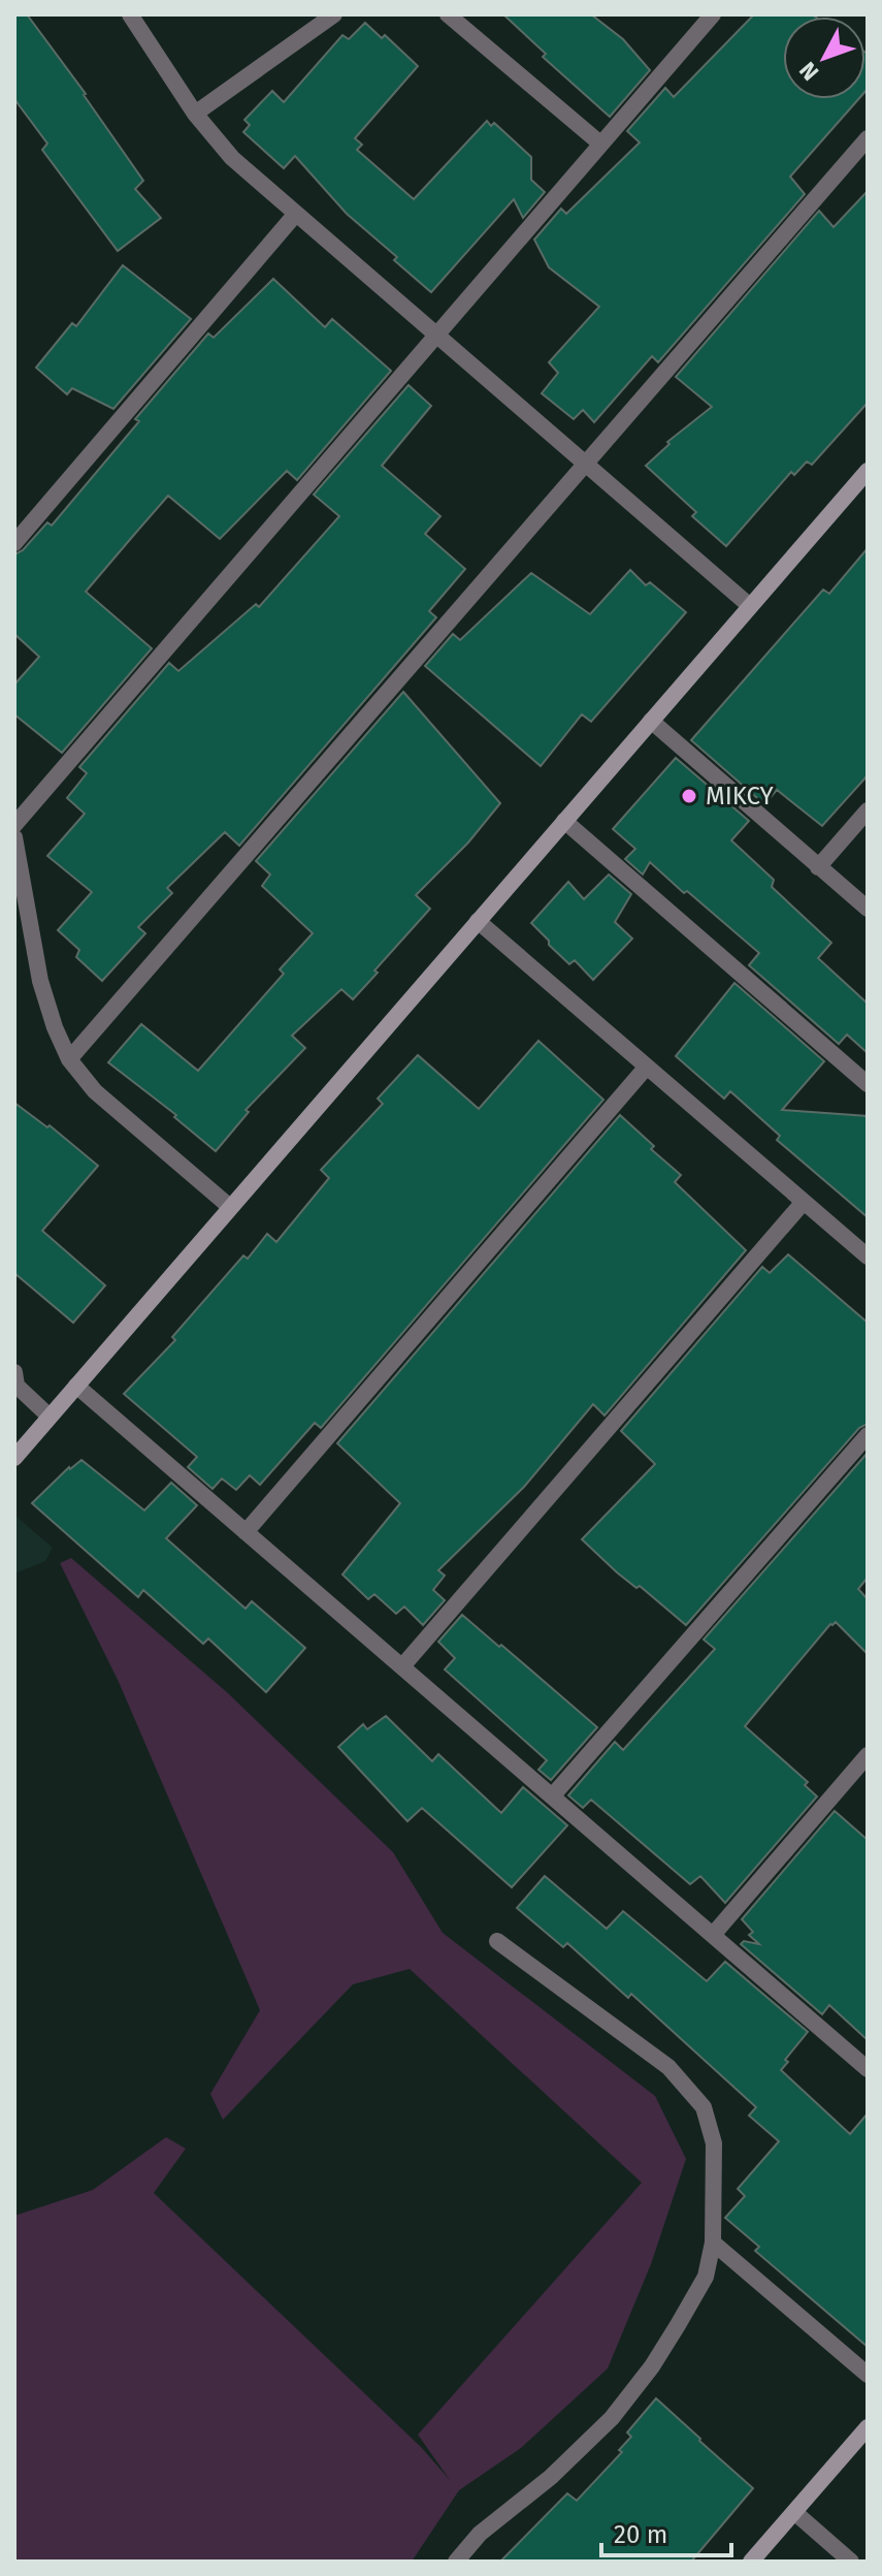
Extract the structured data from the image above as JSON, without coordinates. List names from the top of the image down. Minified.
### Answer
{"places":["MIKCY"],"scale_bar":"20 m","north":"bottom left"}
